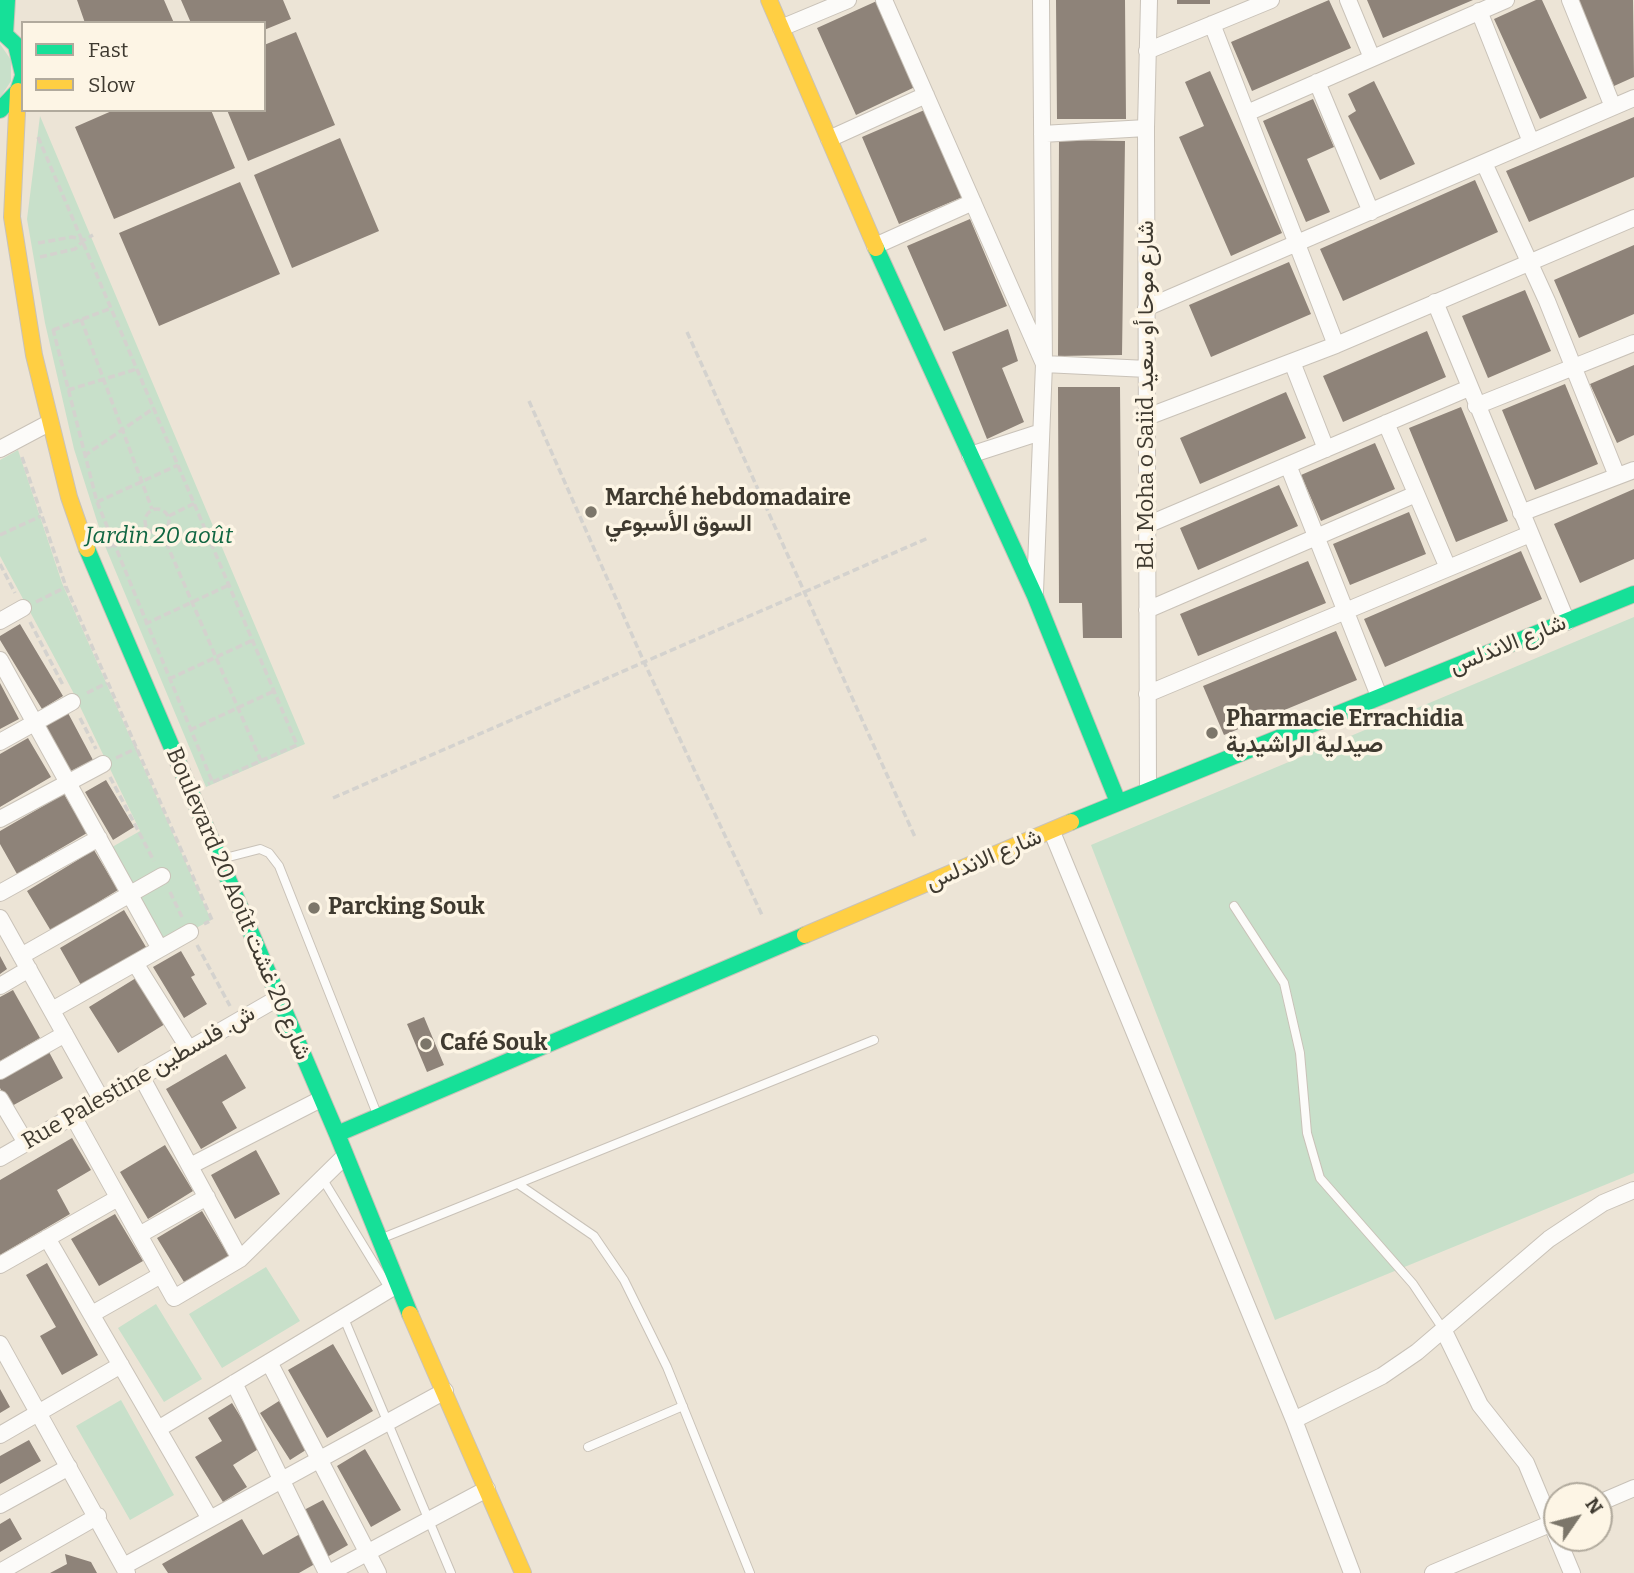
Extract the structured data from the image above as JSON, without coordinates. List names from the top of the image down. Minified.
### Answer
{"streets":{"street":["Bd. Moha o Saiid شارع موحا أو سعيد","شارع الاندلس","Boulevard 20 Août شارع 20 غشت","Rue Palestine ش. فلسطين"]},"crossings":[["Bd. Moha o Saiid شارع موحا أو سعيد","شارع الاندلس"],["شارع الاندلس","Boulevard 20 Août شارع 20 غشت"],["Boulevard 20 Août شارع 20 غشت","Rue Palestine ش. فلسطين"]],"parks":["Jardin 20 août"],"places":["Marché hebdomadaire السوق الأسبوعي","Pharmacie Errachidia صيدلية الراشيدية","Parcking Souk","Café Souk"],"legend":["Fast","Slow"],"north":"top right"}
